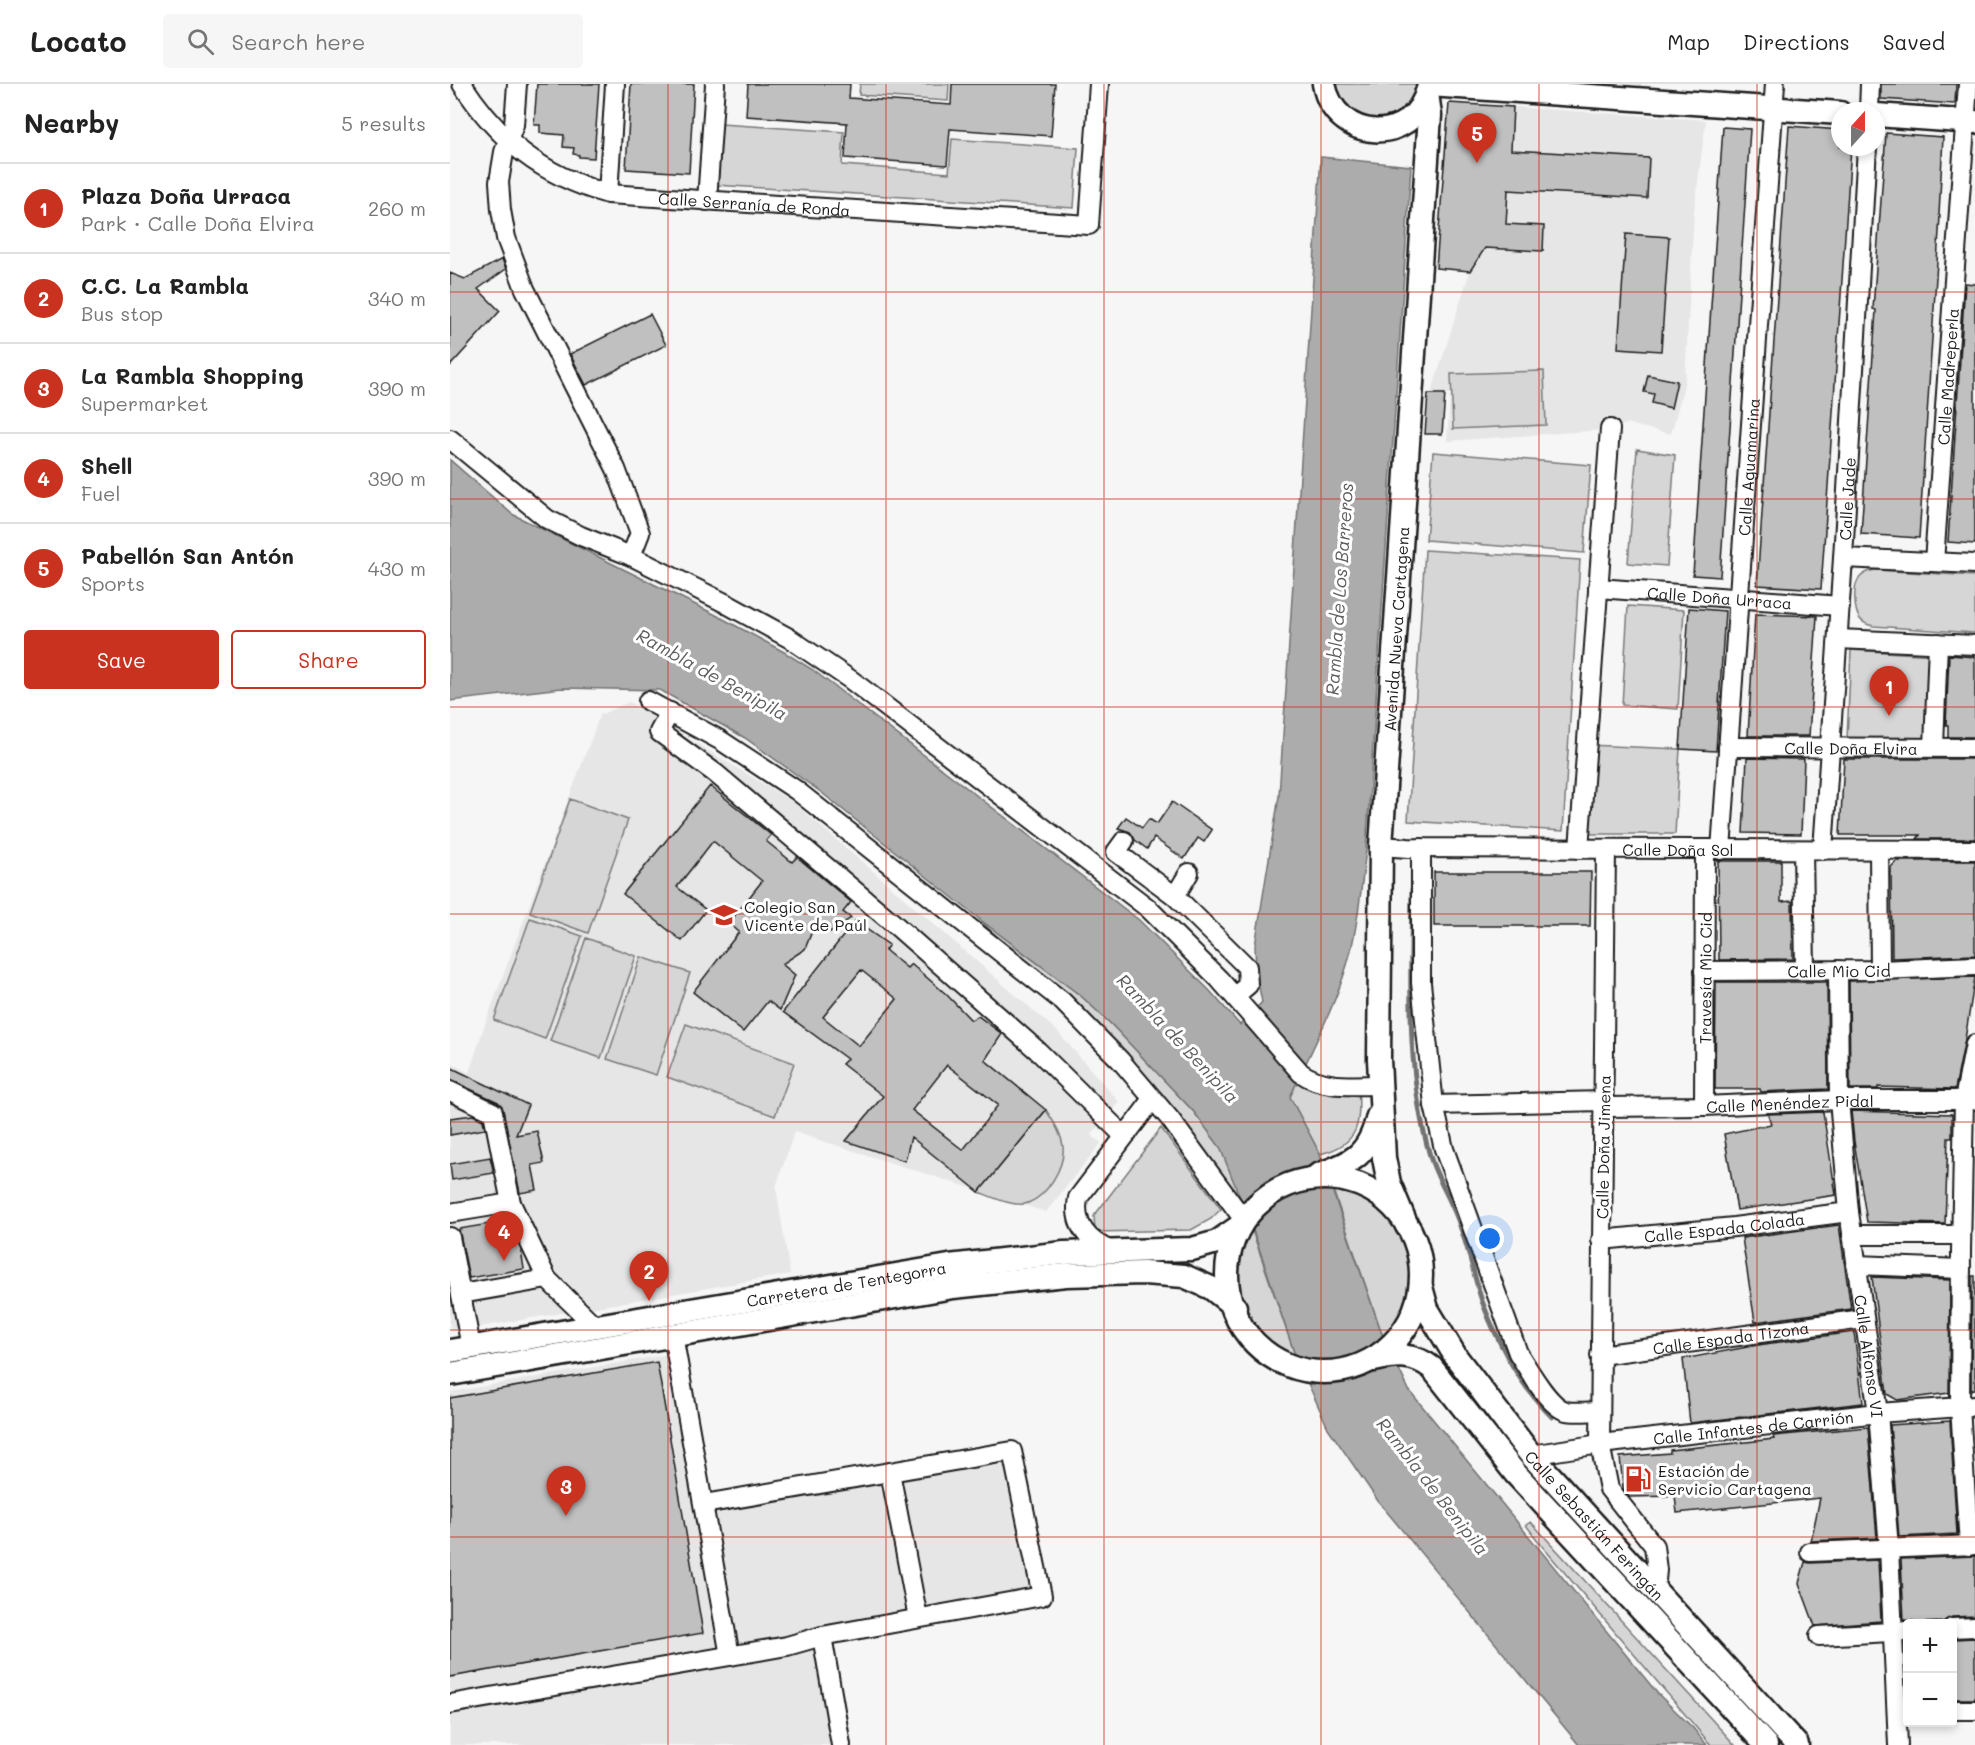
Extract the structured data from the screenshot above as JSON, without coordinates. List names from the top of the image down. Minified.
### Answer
{"streets":{"main road":["Avenida Nueva Cartagena","Carretera de Tentegorra","Calle Sebastián Feringán"],"street":["Calle Serranía de Ronda","Calle Madreperla","Calle Aguamarina","Calle Jade","Calle Doña Urraca","Calle Doña Elvira","Calle Doña Sol","Calle Mio Cid","Travesía Mio Cid","Calle Menéndez Pidal","Calle Doña Jimena","Calle Espada Colada","Calle Espada Tizona","Calle Alfonso VI","Calle Infantes de Carrión"]},"crossings":[["Calle Aguamarina","Calle Doña Urraca"],["Calle Aguamarina","Calle Doña Elvira"],["Calle Aguamarina","Calle Doña Sol"],["Calle Aguamarina","Travesía Mio Cid"],["Calle Jade","Calle Doña Urraca"],["Calle Jade","Calle Doña Elvira"],["Calle Jade","Calle Doña Sol"],["Avenida Nueva Cartagena","Calle Doña Sol"],["Avenida Nueva Cartagena","Carretera de Tentegorra"],["Avenida Nueva Cartagena","Calle Sebastián Feringán"],["Calle Doña Sol","Travesía Mio Cid"],["Calle Doña Sol","Calle Doña Jimena"],["Calle Mio Cid","Travesía Mio Cid"],["Calle Mio Cid","Calle Alfonso VI"],["Travesía Mio Cid","Calle Menéndez Pidal"],["Calle Menéndez Pidal","Calle Doña Jimena"],["Calle Menéndez Pidal","Calle Alfonso VI"],["Calle Doña Jimena","Calle Espada Colada"],["Calle Doña Jimena","Calle Espada Tizona"],["Calle Doña Jimena","Calle Infantes de Carrión"],["Calle Doña Jimena","Calle Sebastián Feringán"],["Calle Espada Colada","Calle Alfonso VI"],["Carretera de Tentegorra","Calle Sebastián Feringán"],["Calle Espada Tizona","Calle Alfonso VI"],["Calle Alfonso VI","Calle Infantes de Carrión"],["Calle Infantes de Carrión","Calle Sebastián Feringán"]],"water":["Rambla de Los Barreros","Rambla de Benipila"],"places":{"school or university":["Colegio San Vicente de Paúl"],"fuel station":["Estación de Servicio Cartagena"]},"north":"top","page":{"header":"Locato","search":"Search here","nav":["Map","Directions","Saved"],"heading":["Nearby","5 results"],"pins":["5","1","4","2","3"],"list":[{"mark":"1","name":"Plaza Doña Urraca","note":"Park · Calle Doña Elvira","value":"260 m"},{"mark":"2","name":"C.C. La Rambla","note":"Bus stop","value":"340 m"},{"mark":"3","name":"La Rambla Shopping","note":"Supermarket","value":"390 m"},{"mark":"4","name":"Shell","note":"Fuel","value":"390 m"},{"mark":"5","name":"Pabellón San Antón","note":"Sports","value":"430 m"}],"buttons":["Save","Share"],"map_buttons":["+","−"]}}
